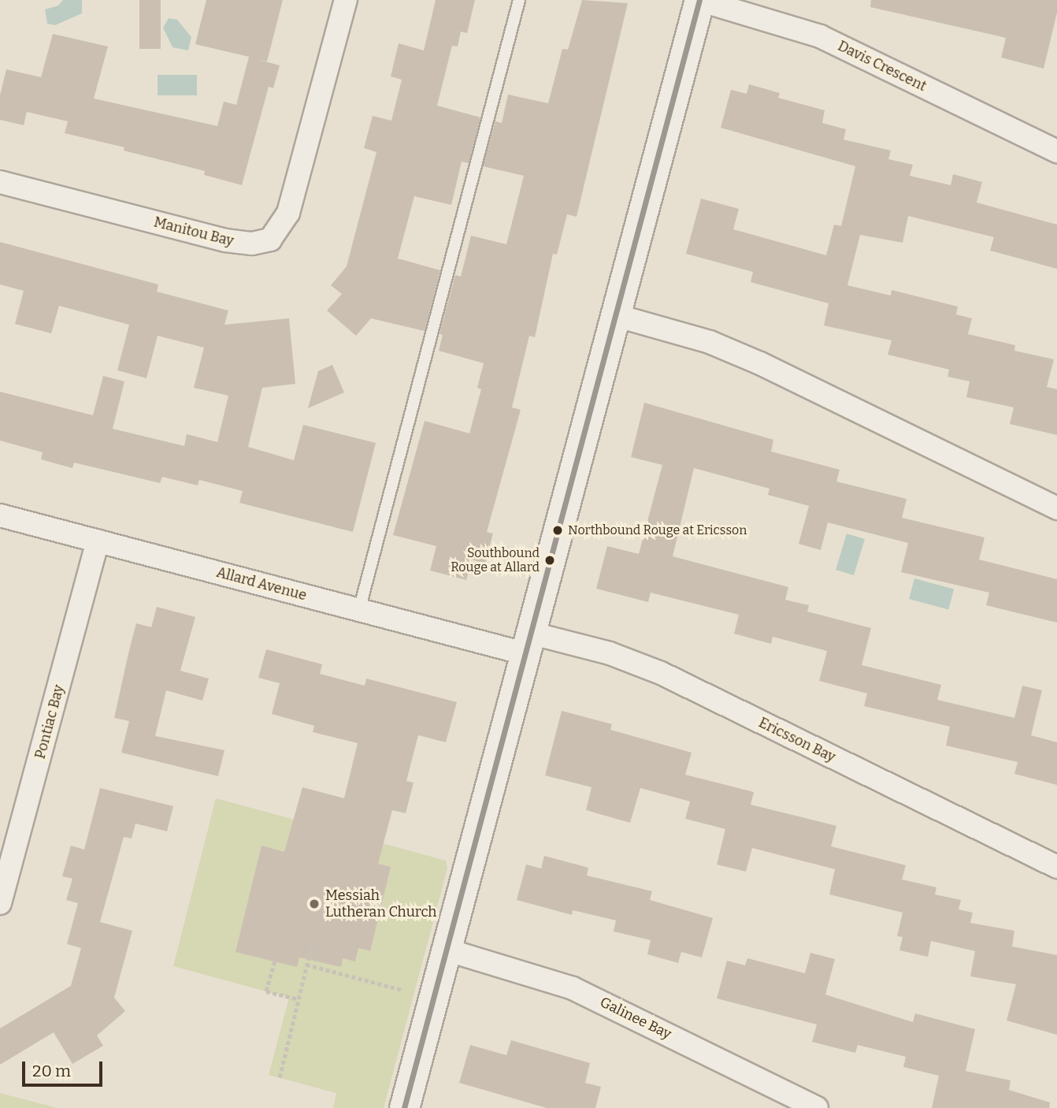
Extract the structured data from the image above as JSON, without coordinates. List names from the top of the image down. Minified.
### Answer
{"streets":{"street":["Davis Crescent","Manitou Bay","Allard Avenue","Pontiac Bay","Ericsson Bay","Galinee Bay"]},"crossings":[["Allard Avenue","Pontiac Bay"],["Allard Avenue","Ericsson Bay"]],"places":["Northbound Rouge at Ericsson","Southbound Rouge at Allard","Messiah Lutheran Church"],"scale_bar":"20 m"}
